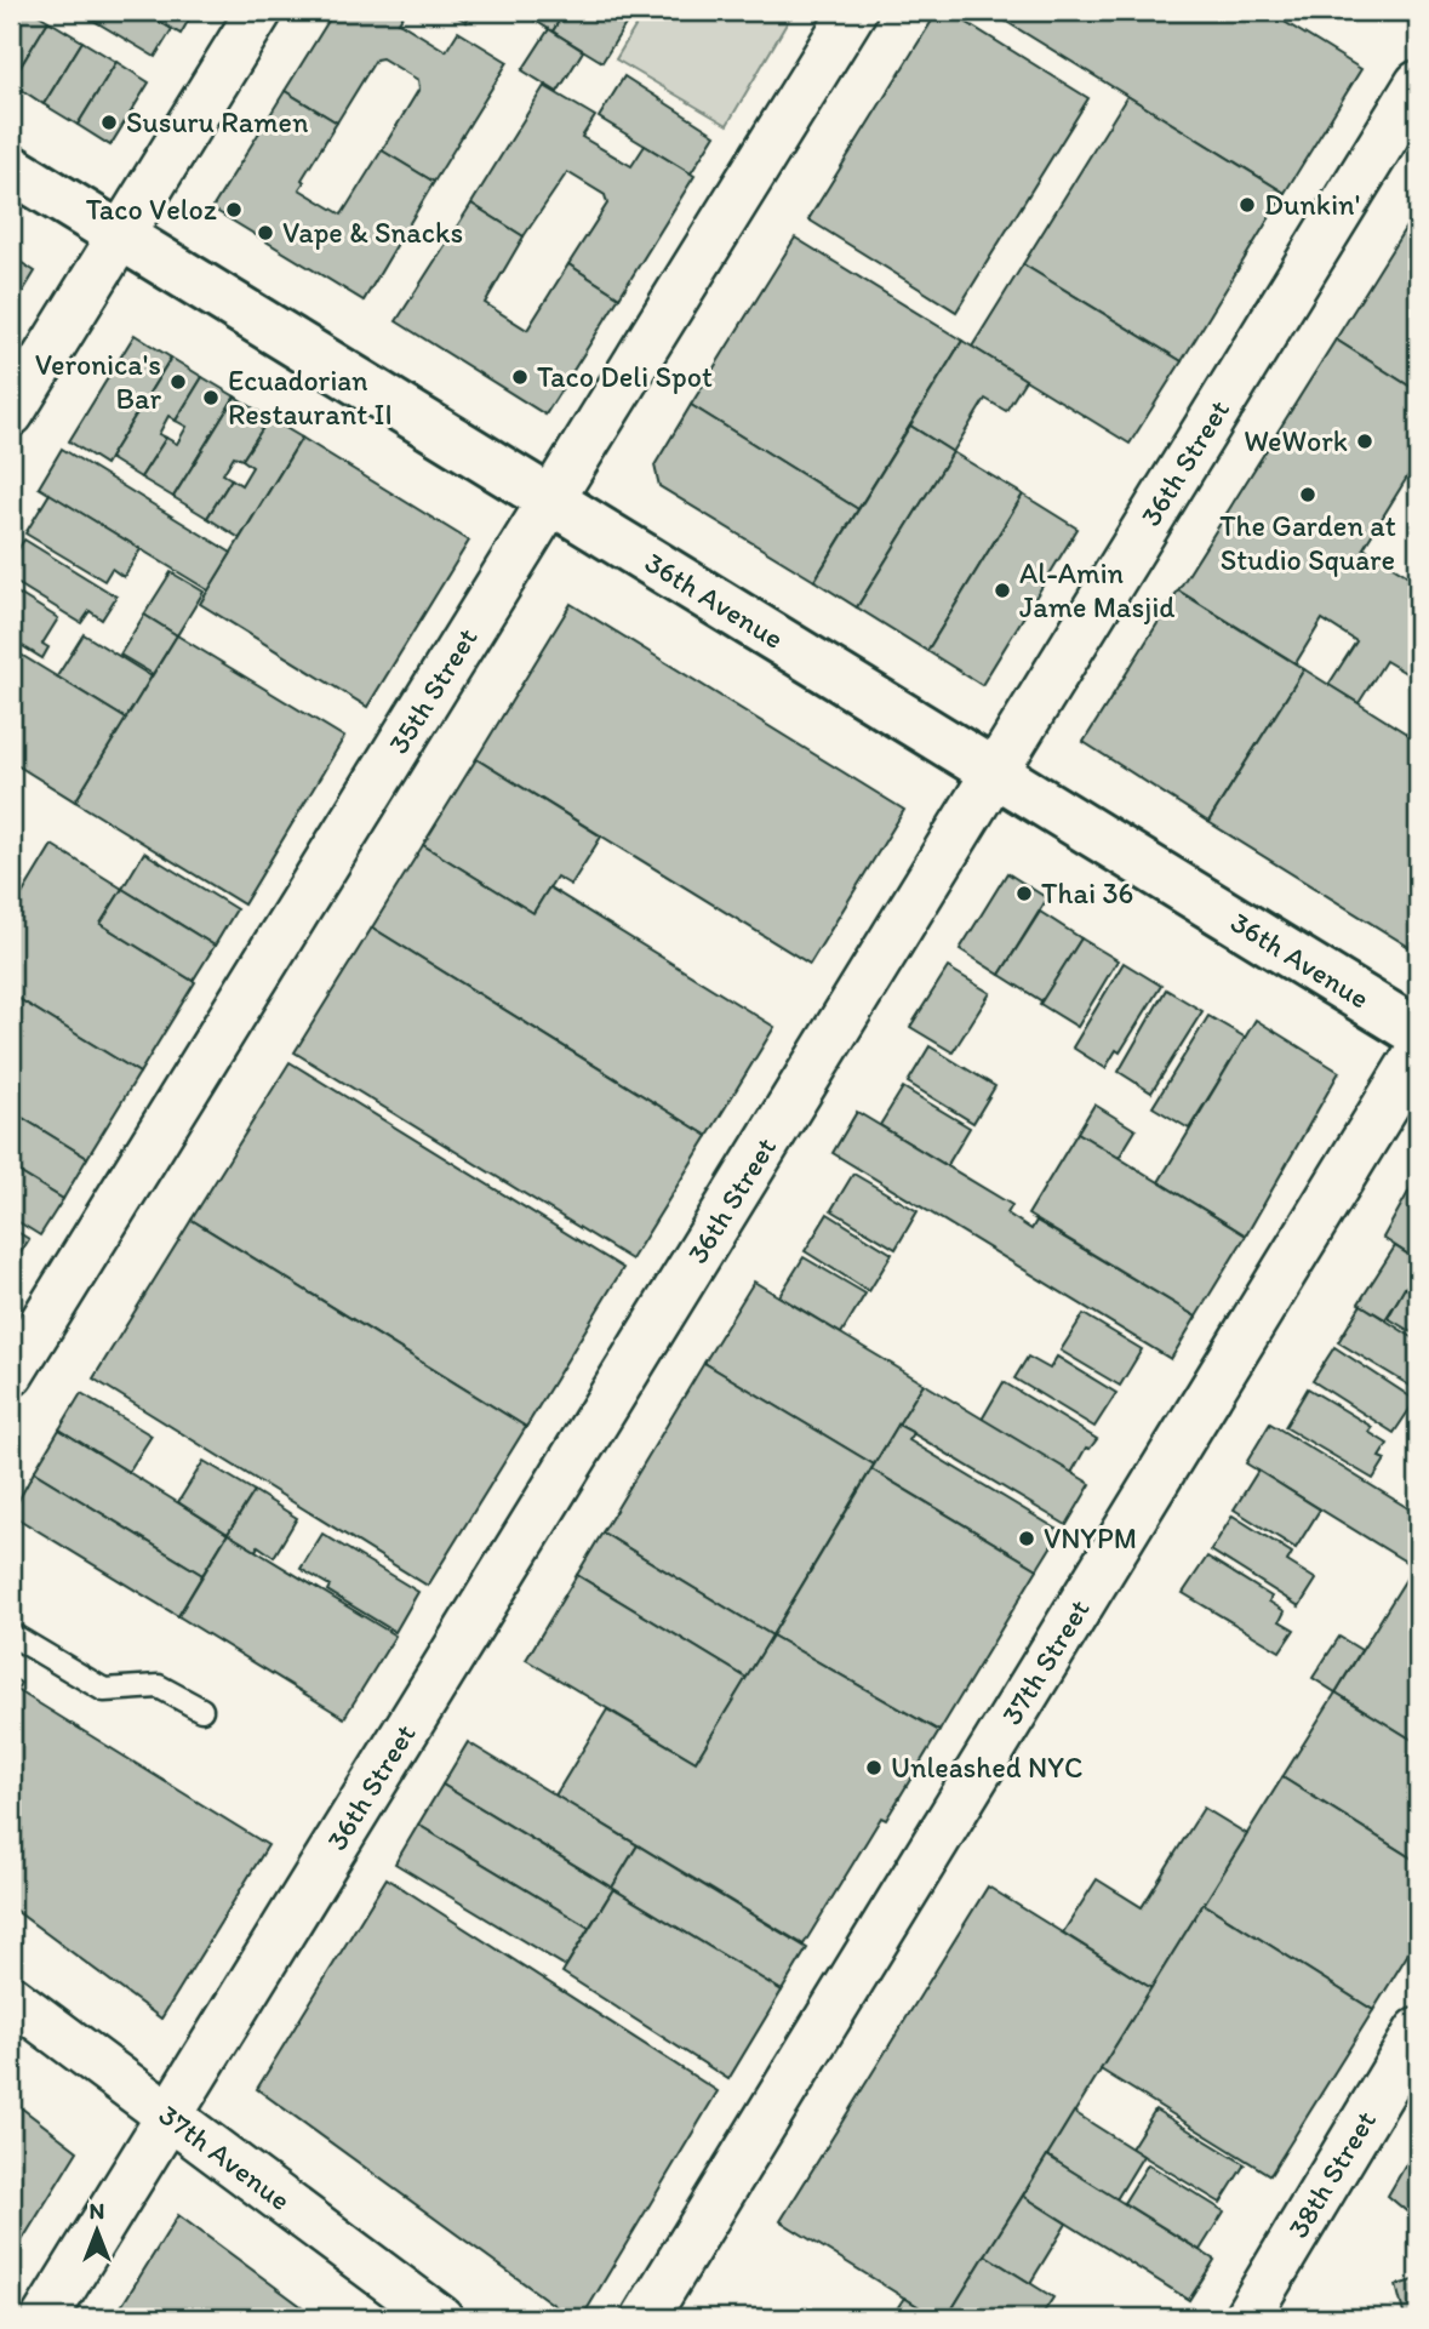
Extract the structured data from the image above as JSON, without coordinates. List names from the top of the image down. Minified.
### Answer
{"streets":{"street":["36th Street","36th Avenue","35th Street","37th Street","37th Avenue","38th Street"]},"crossings":[["36th Street","36th Avenue"],["36th Street","37th Avenue"],["36th Avenue","35th Street"]],"places":["Susuru Ramen","Dunkin'","Taco Veloz","Vape & Snacks","Taco Deli Spot","Veronica's Bar","Ecuadorian Restaurant II","WeWork","The Garden at Studio Square","Al-Amin Jame Masjid","Thai 36","VNYPM","Unleashed NYC"],"north":"top"}
